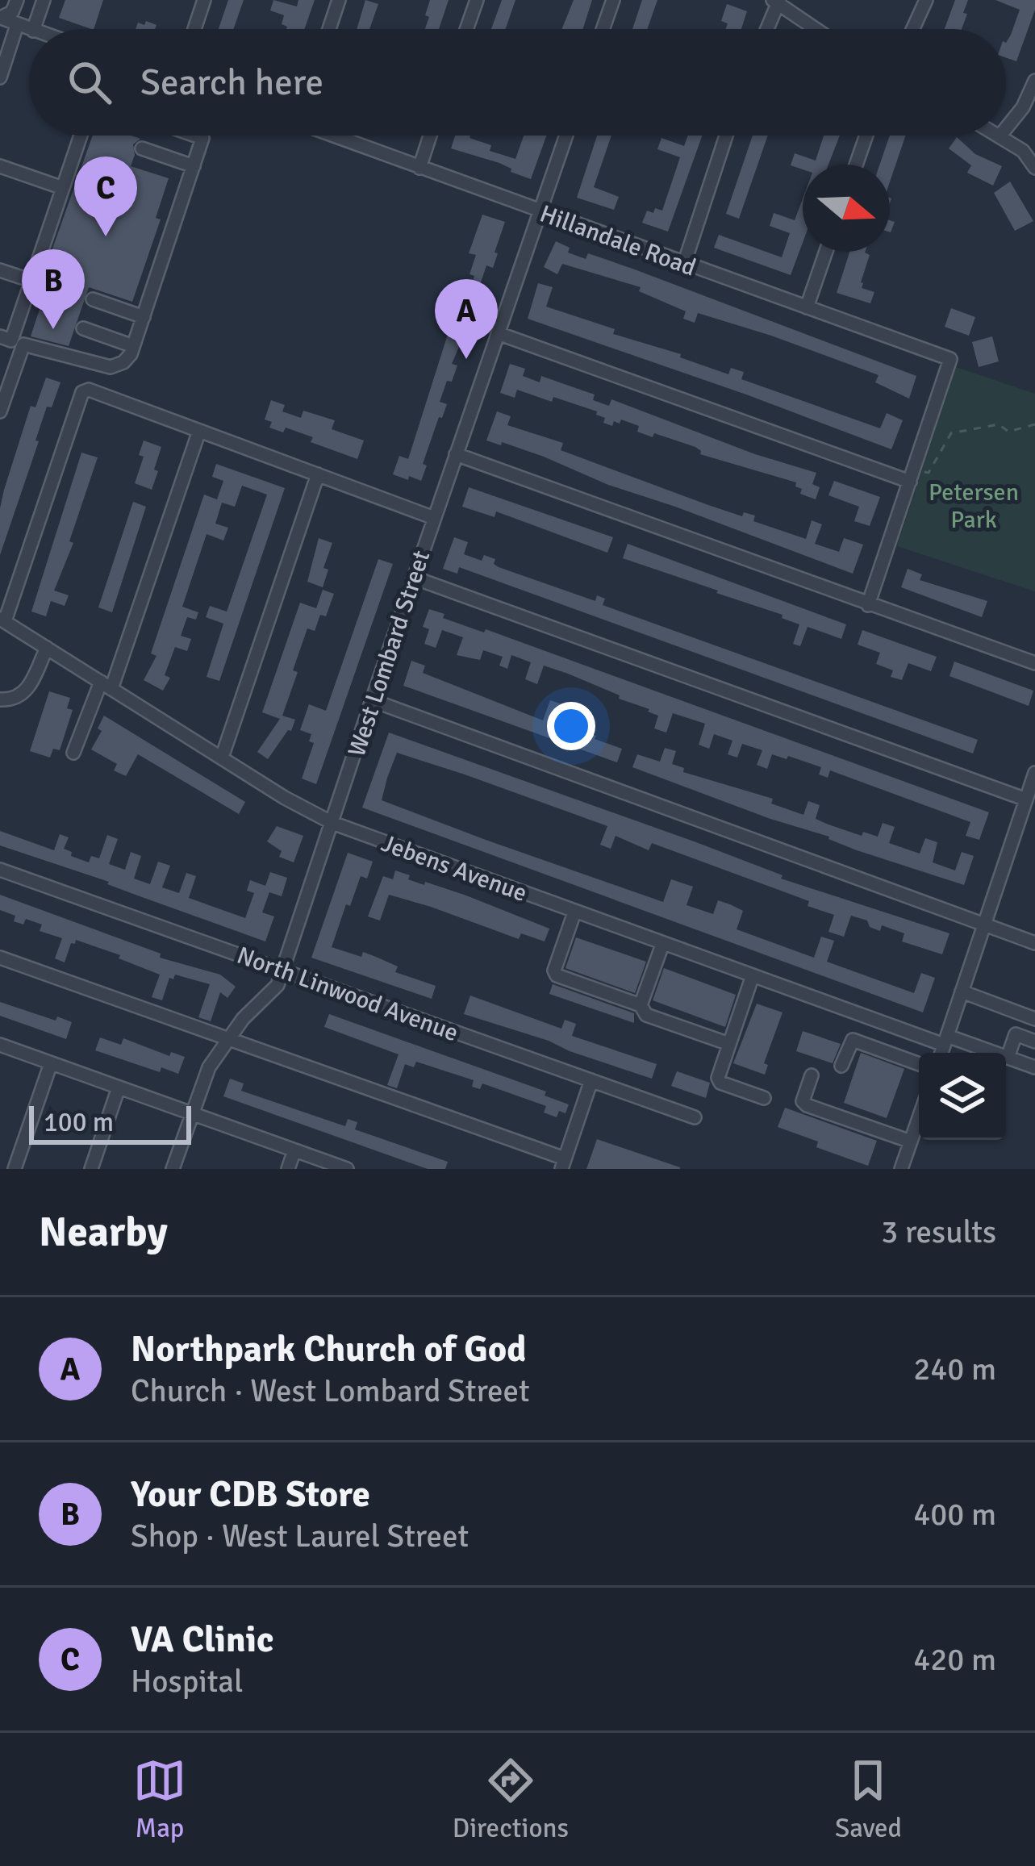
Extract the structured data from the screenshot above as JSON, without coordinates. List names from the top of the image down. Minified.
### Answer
{"streets":{"street":["Hillandale Road","West Lombard Street","Jebens Avenue","North Linwood Avenue"]},"crossings":[["Hillandale Road","West Lombard Street"],["West Lombard Street","Jebens Avenue"],["West Lombard Street","North Linwood Avenue"]],"parks":["Petersen Park"],"scale_bar":"100 m","north":"right","page":{"search":"Search here","pins":["C","B","A"],"scale":"100 m","heading":["Nearby","3 results"],"list":[{"mark":"A","name":"Northpark Church of God","note":"Church · West Lombard Street","value":"240 m"},{"mark":"B","name":"Your CDB Store","note":"Shop · West Laurel Street","value":"400 m"},{"mark":"C","name":"VA Clinic","note":"Hospital","value":"420 m"}],"nav":["Map","Directions","Saved"]}}
